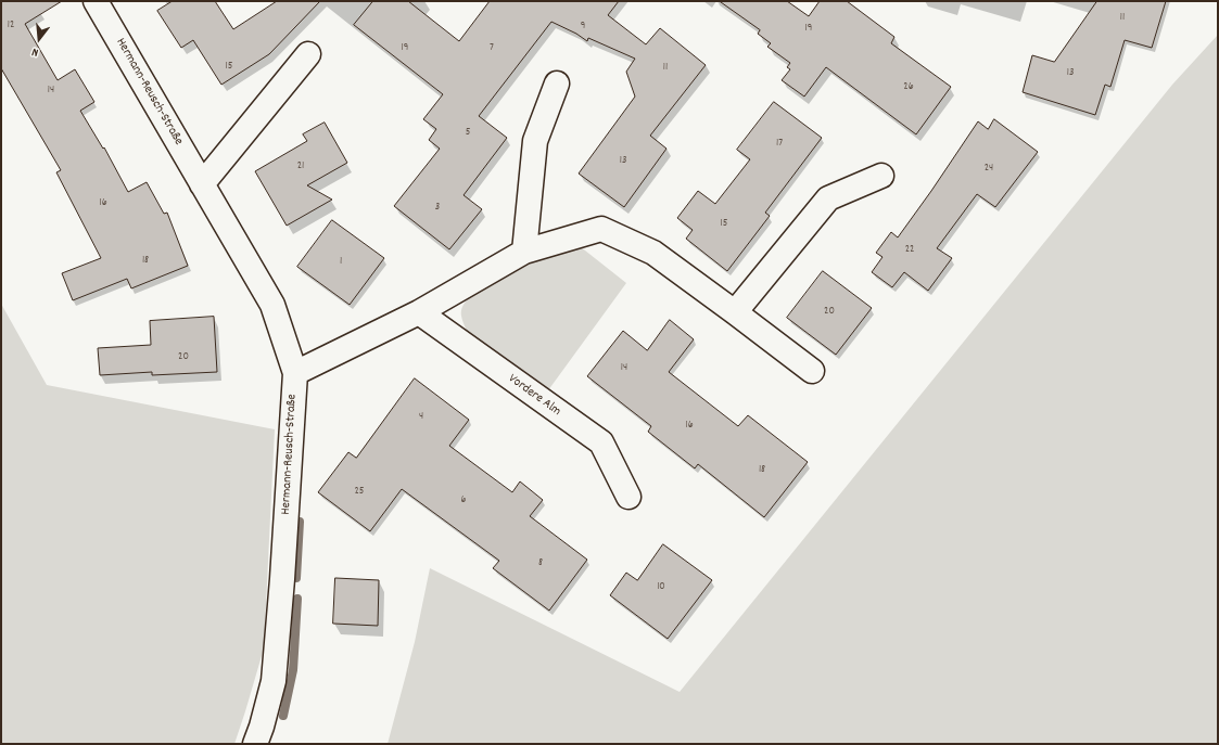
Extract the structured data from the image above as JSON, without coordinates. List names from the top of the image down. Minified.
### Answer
{"streets":{"street":["Hermann-Reusch-Straße","Vordere Alm"]},"house_numbers":["11","12","9","19","19","7","15","11","13","26","14","5","17","13","21","24","16","3","15","22","18","1","20","20","14","4","16","18","25","6","8","10"],"north":"bottom"}
